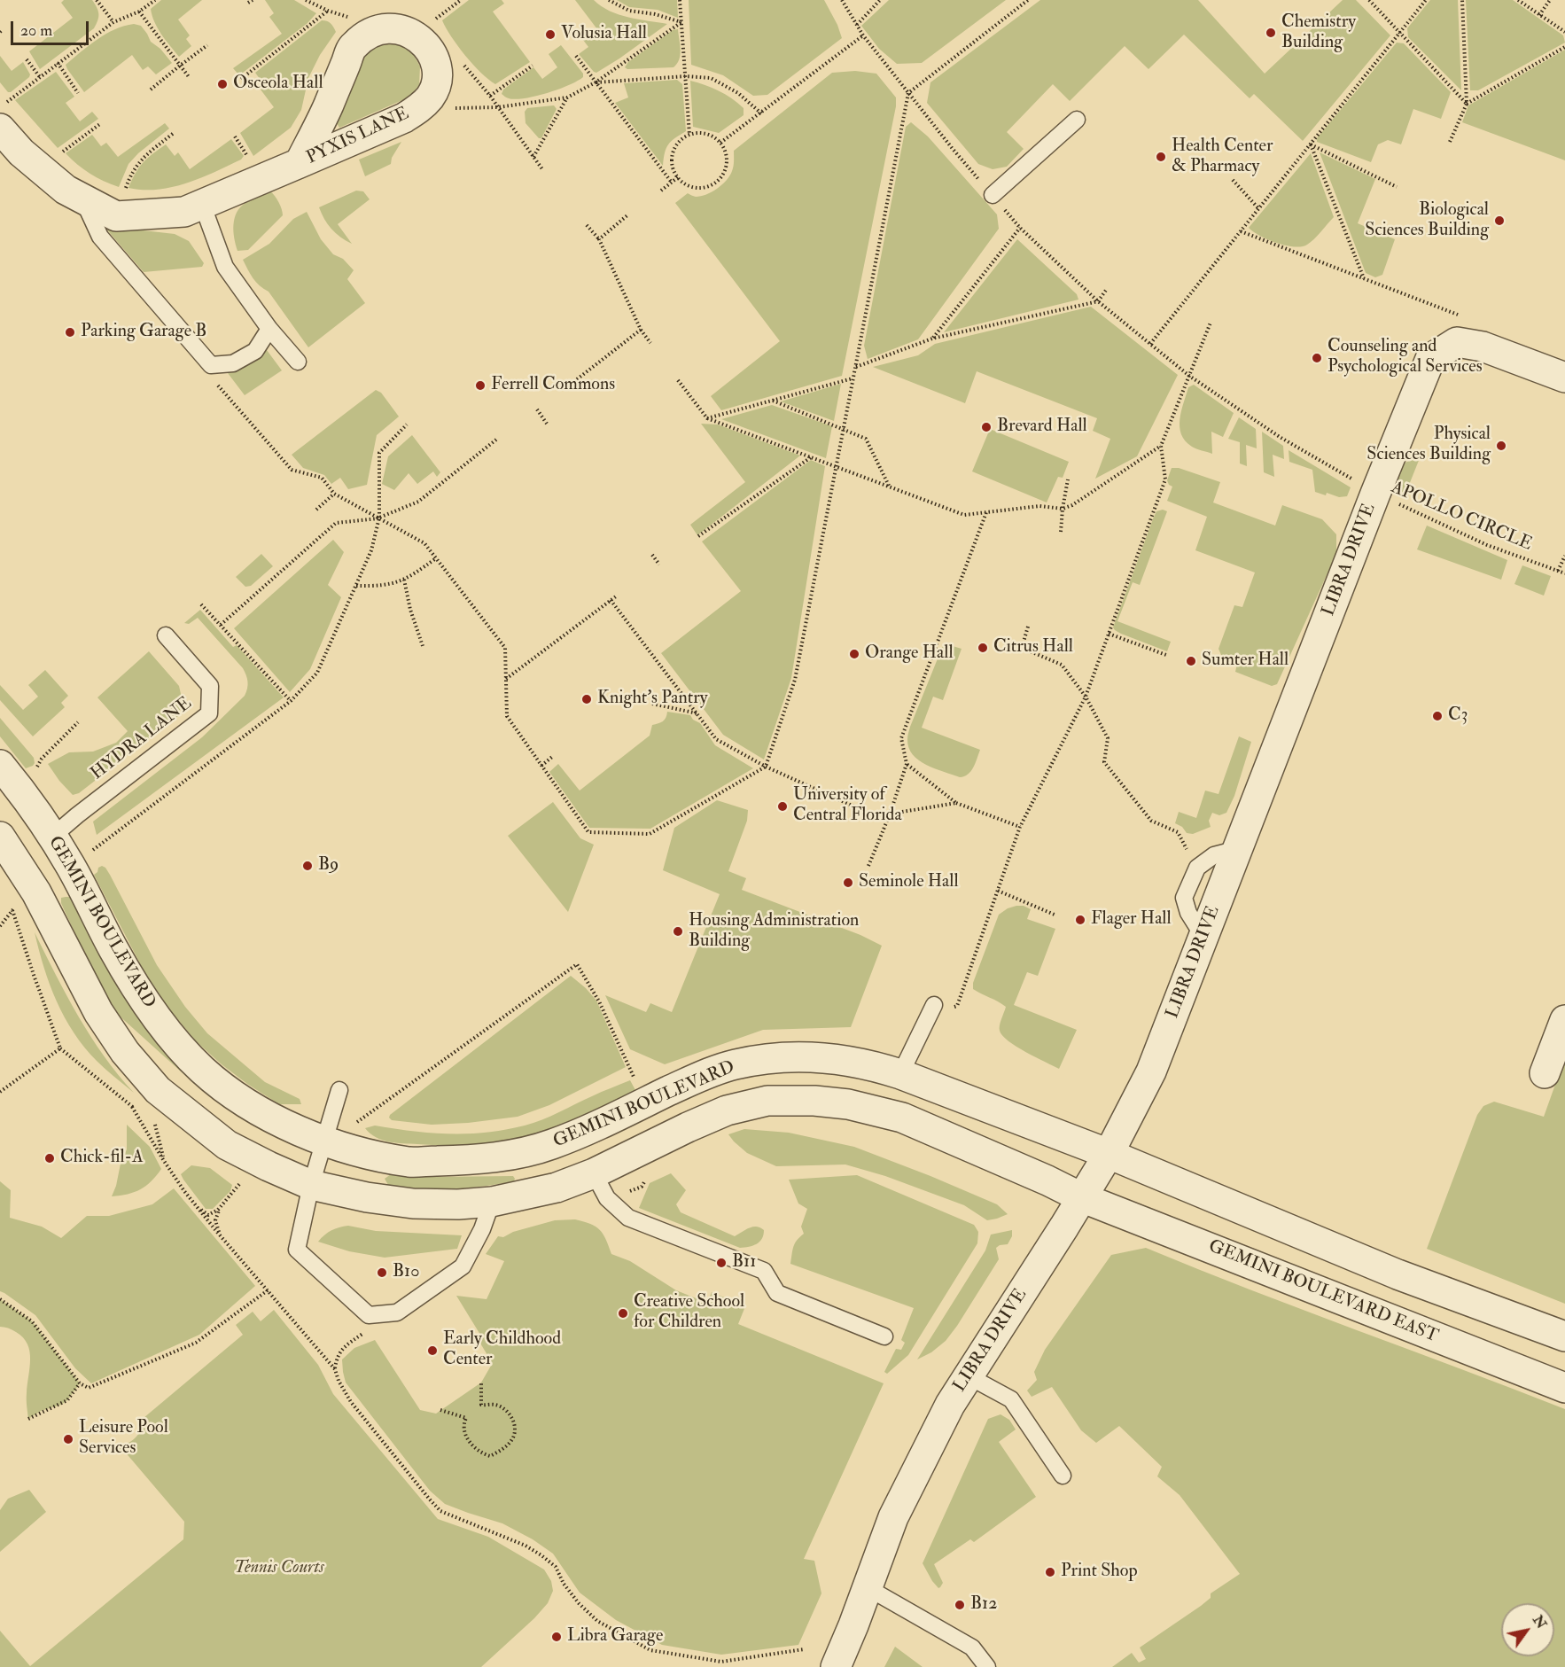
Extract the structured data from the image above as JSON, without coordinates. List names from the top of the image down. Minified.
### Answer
{"streets":{"street":["PYXIS LANE","LIBRA DRIVE","GEMINI BOULEVARD","GEMINI BOULEVARD EAST"],"lane":["HYDRA LANE"],"path":["APOLLO CIRCLE"]},"crossings":[["APOLLO CIRCLE","LIBRA DRIVE"],["LIBRA DRIVE","GEMINI BOULEVARD"],["LIBRA DRIVE","GEMINI BOULEVARD EAST"],["HYDRA LANE","GEMINI BOULEVARD"]],"parks":["Tennis Courts"],"places":["Chemistry Building","Volusia Hall","Osceola Hall","Health Center & Pharmacy","Biological Sciences Building","Parking Garage B","Counseling and Psychological Services","Ferrell Commons","Brevard Hall","Physical Sciences Building","Citrus Hall","Orange Hall","Sumter Hall","Knight's Pantry","C3","University of Central Florida","B9","Seminole Hall","Flager Hall","Housing Administration Building","Chick-fil-A","B11","B10","Creative School for Children","Early Childhood Center","Leisure Pool Services","Print Shop","B12","Libra Garage"],"scale_bar":"20 m","north":"top right"}
